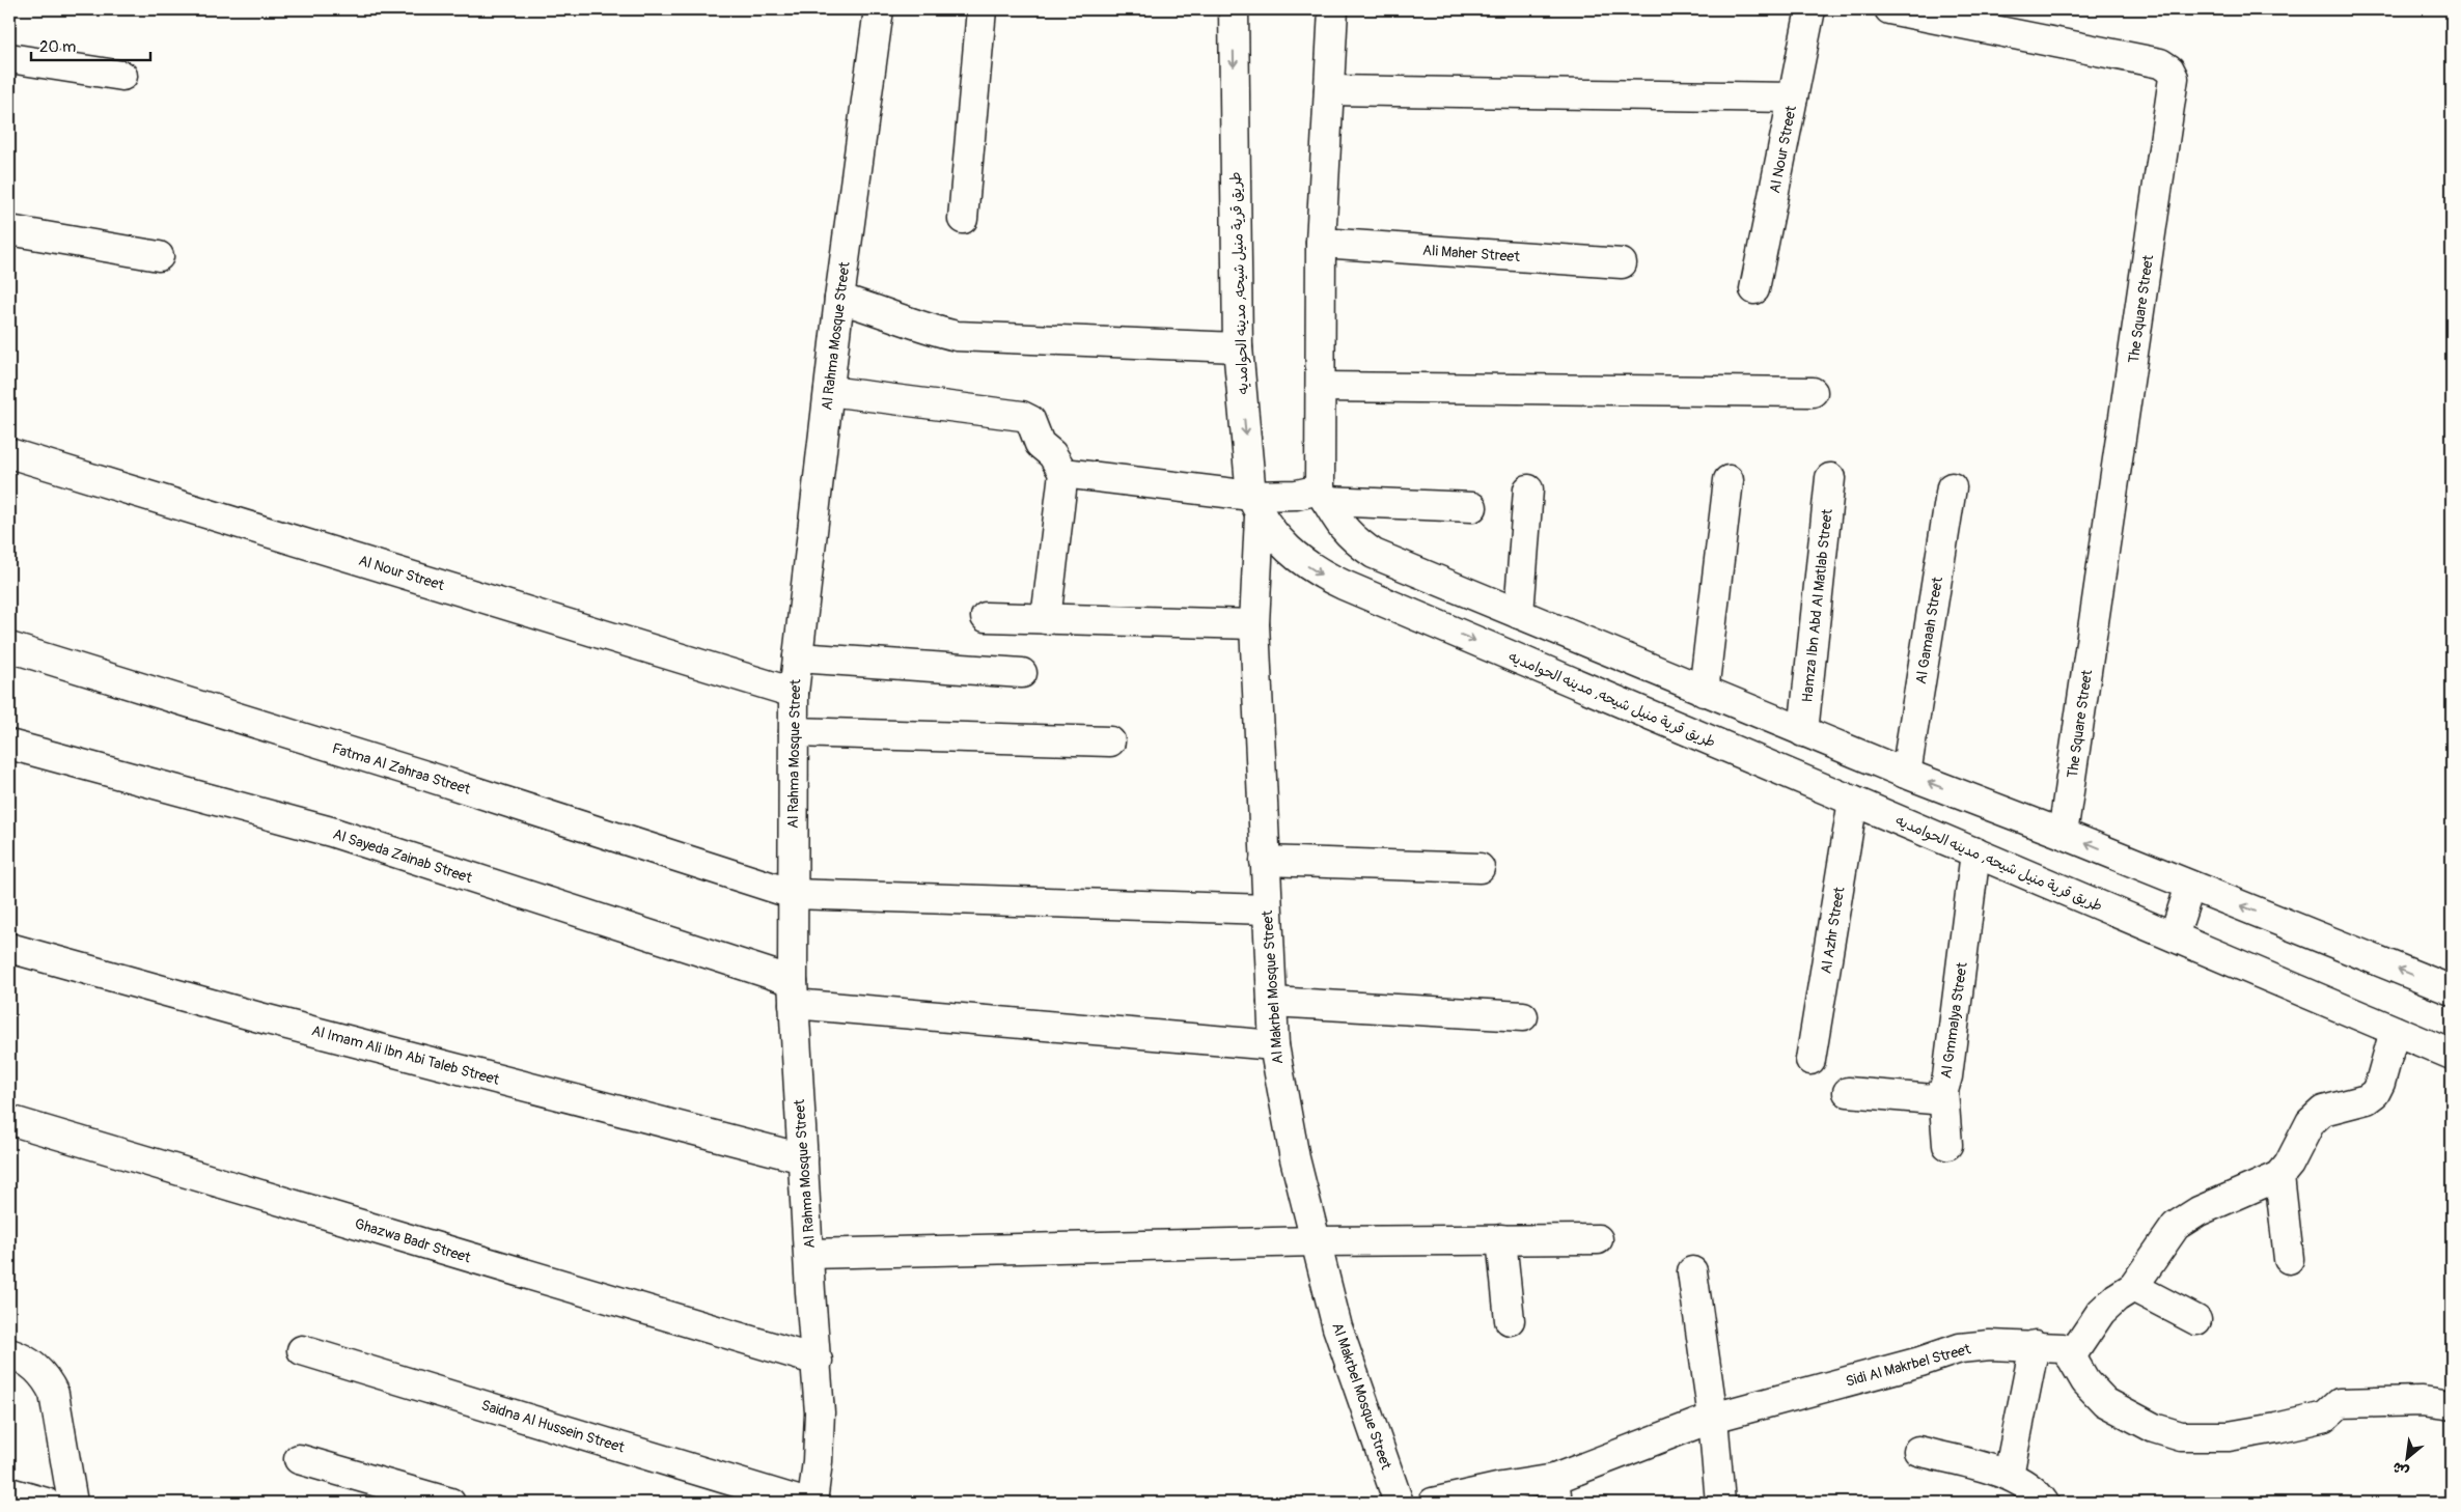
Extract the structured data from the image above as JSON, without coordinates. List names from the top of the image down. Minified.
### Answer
{"streets":{"street":["Al Nour Street","Ali Maher Street","طريق قرية منيل شيحه, مدينه الحوامديه","The Square Street","Al Rahma Mosque Street","Hamza Ibn Abd Al Matlab Street","Al Gamaah Street","Fatma Al Zahraa Street","Al Sayeda Zainab Street","Al Azhr Street","Al Makrbel Mosque Street","Al Gmmalya Street","Al Imam Ali Ibn Abi Taleb Street","Ghazwa Badr Street","Sidi Al Makrbel Street","Saidna Al Hussein Street"]},"crossings":[["Al Nour Street","Al Rahma Mosque Street"],["Ali Maher Street","طريق قرية منيل شيحه, مدينه الحوامديه"],["طريق قرية منيل شيحه, مدينه الحوامديه","The Square Street"],["طريق قرية منيل شيحه, مدينه الحوامديه","Hamza Ibn Abd Al Matlab Street"],["طريق قرية منيل شيحه, مدينه الحوامديه","Al Gamaah Street"],["طريق قرية منيل شيحه, مدينه الحوامديه","Al Azhr Street"],["طريق قرية منيل شيحه, مدينه الحوامديه","Al Makrbel Mosque Street"],["طريق قرية منيل شيحه, مدينه الحوامديه","Al Gmmalya Street"],["Al Rahma Mosque Street","Fatma Al Zahraa Street"],["Al Rahma Mosque Street","Al Sayeda Zainab Street"],["Al Rahma Mosque Street","Al Imam Ali Ibn Abi Taleb Street"],["Al Rahma Mosque Street","Ghazwa Badr Street"],["Fatma Al Zahraa Street","Al Makrbel Mosque Street"],["Al Sayeda Zainab Street","Al Makrbel Mosque Street"]],"scale_bar":"20 m","north":"bottom left"}
